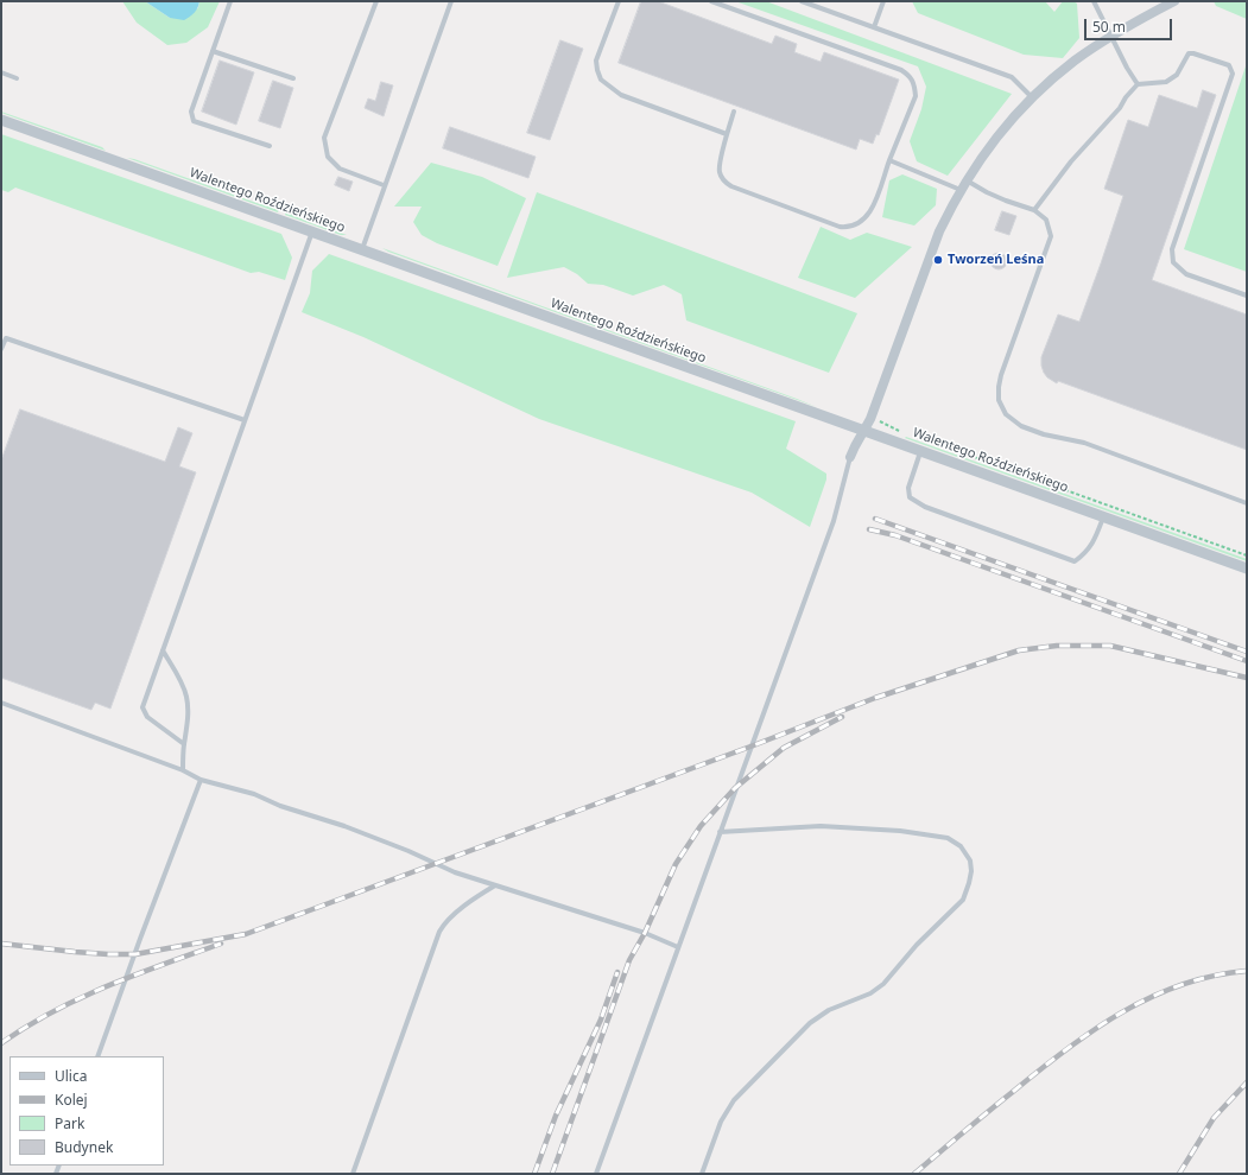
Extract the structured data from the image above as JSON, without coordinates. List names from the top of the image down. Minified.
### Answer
{"streets":{"street":["Walentego Roździeńskiego"]},"places":["Tworzeń Leśna"],"legend":["Ulica","Kolej","Park","Budynek"],"scale_bar":"50 m"}
